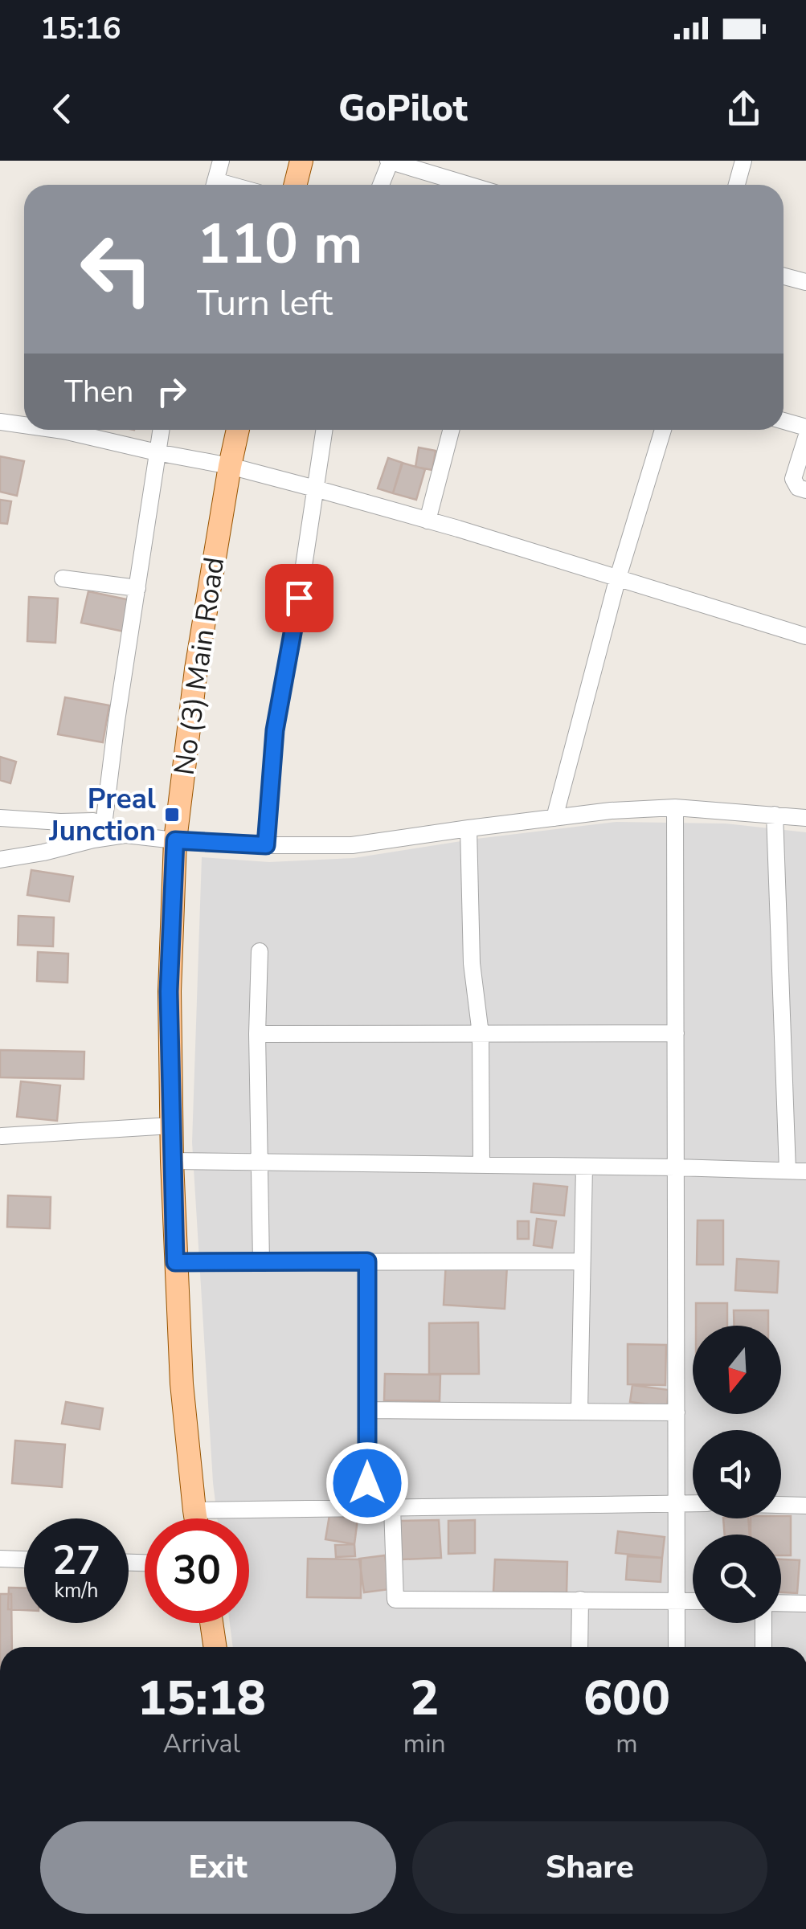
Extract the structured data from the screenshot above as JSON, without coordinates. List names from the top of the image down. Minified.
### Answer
{"streets":{"main road":["No (3) Main Road"]},"places":{"transit":["Preal Junction"]},"north":"bottom","page":{"status":"15:16","header":"GoPilot","turn":["110 m","Turn left"],"then":"Then","speed":"27 km/h","limit":"30","eta":["15:18","Arrival","2","min","600","m"],"buttons":["Exit","Share"]}}
